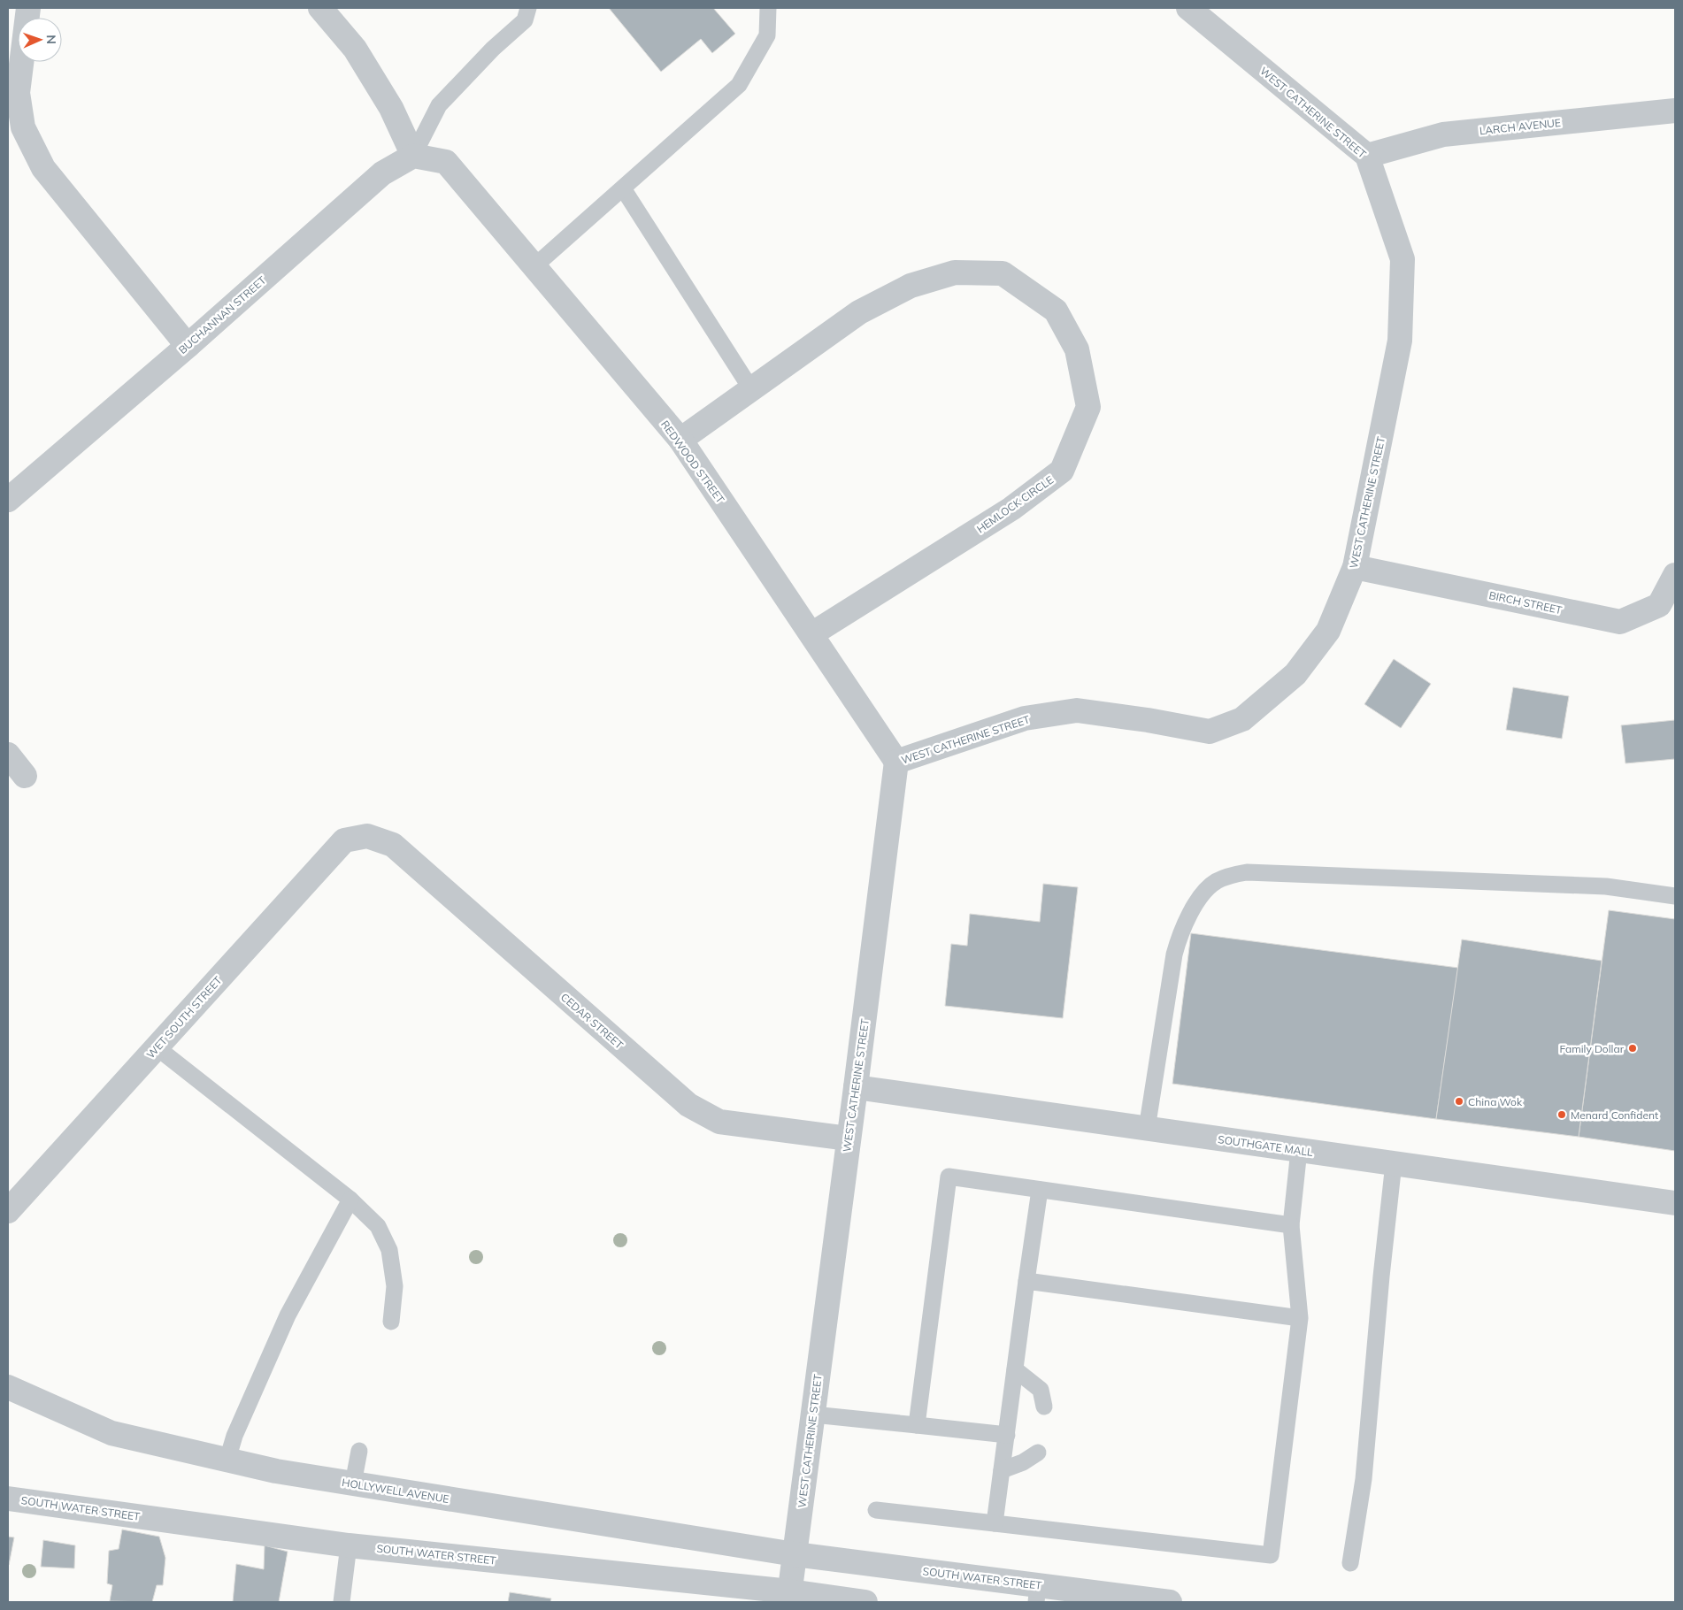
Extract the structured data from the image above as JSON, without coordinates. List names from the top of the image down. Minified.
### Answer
{"streets":{"street":["WEST CATHERINE STREET","LARCH AVENUE","BUCHANNAN STREET","REDWOOD STREET","HEMLOCK CIRCLE","BIRCH STREET","WET SOUTH STREET","CEDAR STREET","SOUTHGATE MALL","HOLLYWELL AVENUE","SOUTH WATER STREET"]},"crossings":[["WEST CATHERINE STREET","LARCH AVENUE"],["WEST CATHERINE STREET","REDWOOD STREET"],["WEST CATHERINE STREET","BIRCH STREET"],["WEST CATHERINE STREET","CEDAR STREET"],["WEST CATHERINE STREET","SOUTHGATE MALL"],["WEST CATHERINE STREET","HOLLYWELL AVENUE"],["WEST CATHERINE STREET","SOUTH WATER STREET"],["BUCHANNAN STREET","REDWOOD STREET"],["REDWOOD STREET","HEMLOCK CIRCLE"],["WET SOUTH STREET","CEDAR STREET"],["HOLLYWELL AVENUE","SOUTH WATER STREET"]],"places":["Family Dollar","China Wok","Menard Confident"],"north":"right"}
